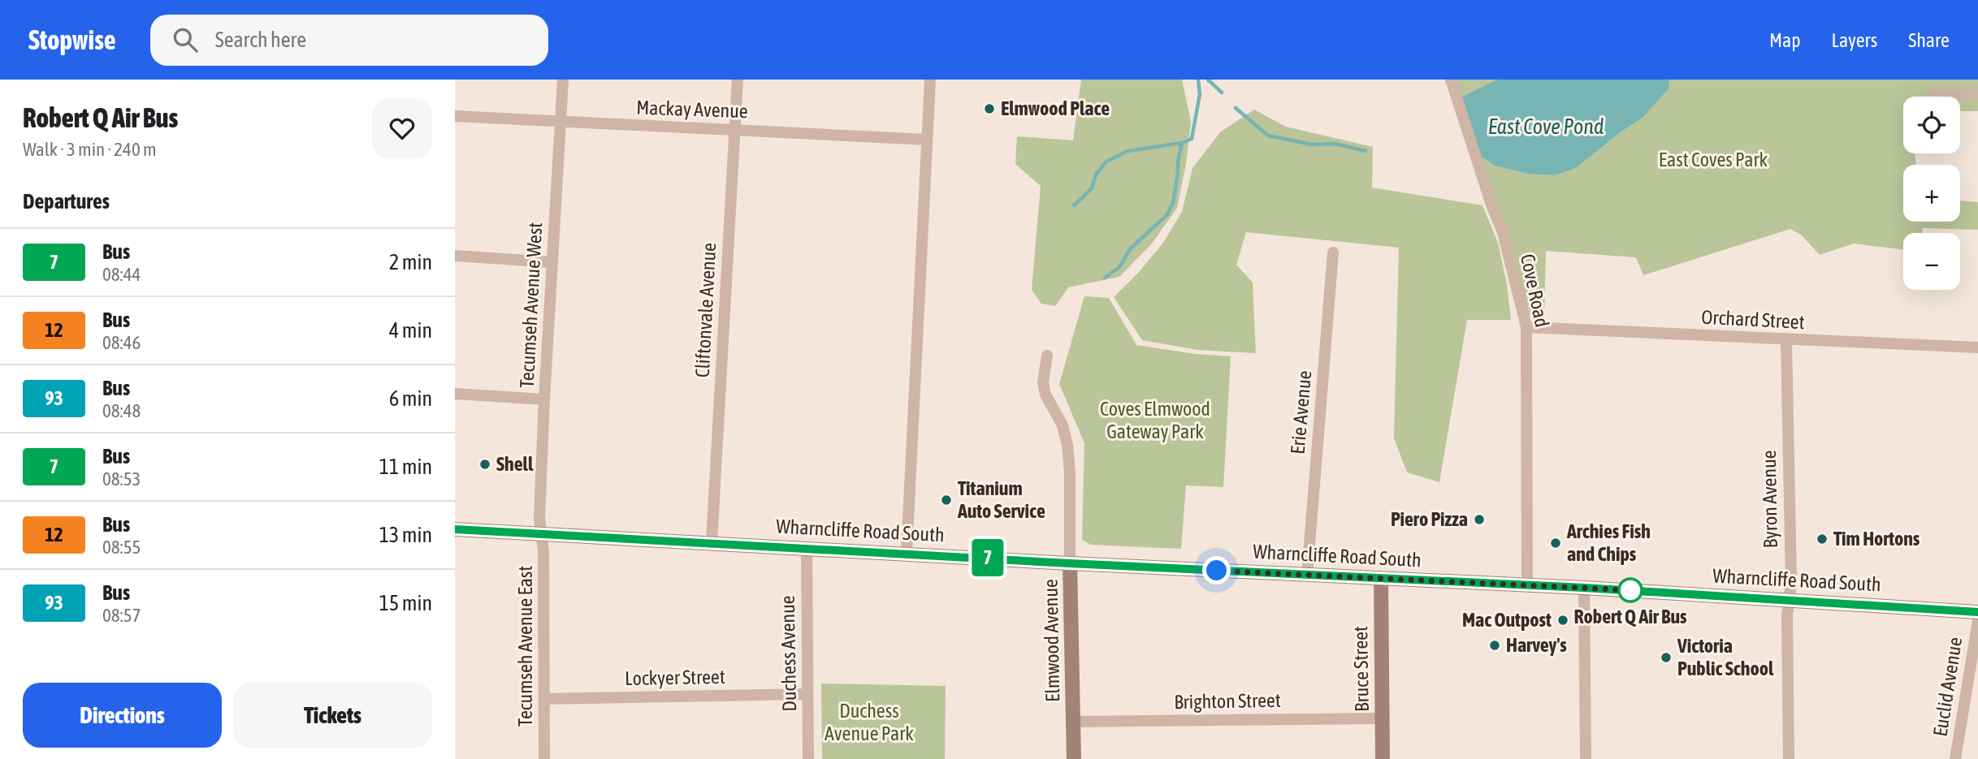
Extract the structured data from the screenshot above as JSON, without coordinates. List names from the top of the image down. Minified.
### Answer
{"streets":{"main road":["Wharncliffe Road South","Elmwood Avenue","Bruce Street"],"street":["Mackay Avenue","Cove Road","Tecumseh Avenue West","Cliftonvale Avenue","Orchard Street","Erie Avenue","Byron Avenue","Tecumseh Avenue East","Duchess Avenue","Lockyer Street","Euclid Avenue","Brighton Street"]},"crossings":[["Mackay Avenue","Tecumseh Avenue West"],["Mackay Avenue","Cliftonvale Avenue"],["Cove Road","Orchard Street"],["Cove Road","Wharncliffe Road South"],["Tecumseh Avenue West","Wharncliffe Road South"],["Tecumseh Avenue West","Tecumseh Avenue East"],["Cliftonvale Avenue","Wharncliffe Road South"],["Orchard Street","Byron Avenue"],["Erie Avenue","Wharncliffe Road South"],["Byron Avenue","Wharncliffe Road South"],["Wharncliffe Road South","Elmwood Avenue"],["Wharncliffe Road South","Tecumseh Avenue East"],["Wharncliffe Road South","Duchess Avenue"],["Wharncliffe Road South","Bruce Street"],["Elmwood Avenue","Brighton Street"],["Tecumseh Avenue East","Lockyer Street"],["Duchess Avenue","Lockyer Street"],["Bruce Street","Brighton Street"]],"water":["East Cove Pond"],"parks":["East Coves Park","Coves Elmwood Gateway Park","Duchess Avenue Park"],"places":["Elmwood Place","Shell","Titanium Auto Service","Piero Pizza","Tim Hortons","Archies Fish and Chips","Robert Q Air Bus","Mac Outpost","Harvey's","Victoria Public School"],"lines":["bus line 7"],"page":{"header":"Stopwise","search":"Search here","nav":["Map","Layers","Share"],"heading":[["Robert Q Air Bus","Walk · 3 min · 240 m"],"Departures"],"on_map":"7","map_buttons":["+","−"],"list":[{"mark":"7","name":"Bus","note":"08:44","value":"2 min"},{"mark":"12","name":"Bus","note":"08:46","value":"4 min"},{"mark":"93","name":"Bus","note":"08:48","value":"6 min"},{"mark":"7","name":"Bus","note":"08:53","value":"11 min"},{"mark":"12","name":"Bus","note":"08:55","value":"13 min"},{"mark":"93","name":"Bus","note":"08:57","value":"15 min"}],"buttons":["Directions","Tickets"]}}
